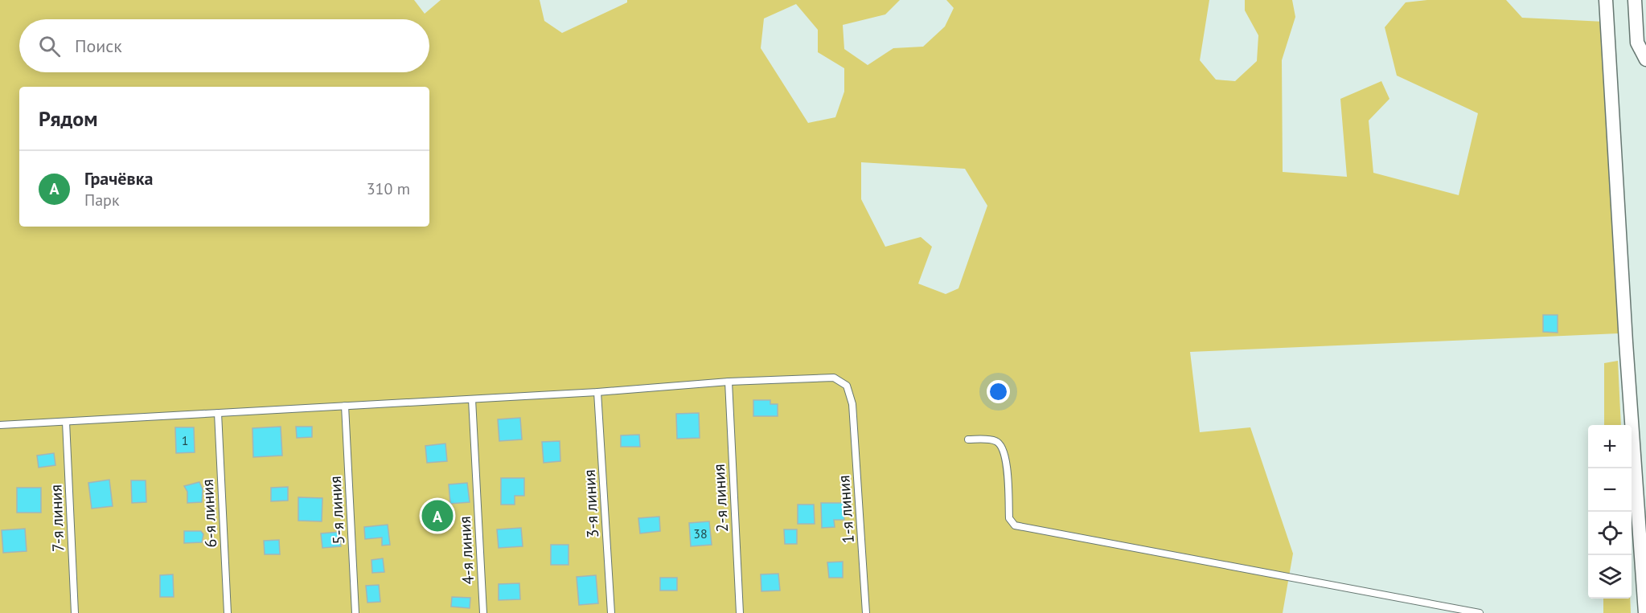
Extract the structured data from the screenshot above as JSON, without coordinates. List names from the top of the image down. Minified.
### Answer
{"streets":{"lane":["2-я линия","3-я линия","1-я линия","5-я линия","6-я линия","7-я линия","4-я линия"]},"crossings":[["2-я линия","1-я линия"]],"house_numbers":["1","38"],"page":{"search":"Поиск","heading":"Рядом","list":[{"mark":"A","name":"Грачёвка","note":"Парк","value":"310 m"}],"map_buttons":["+","−"],"pins":"A"}}
